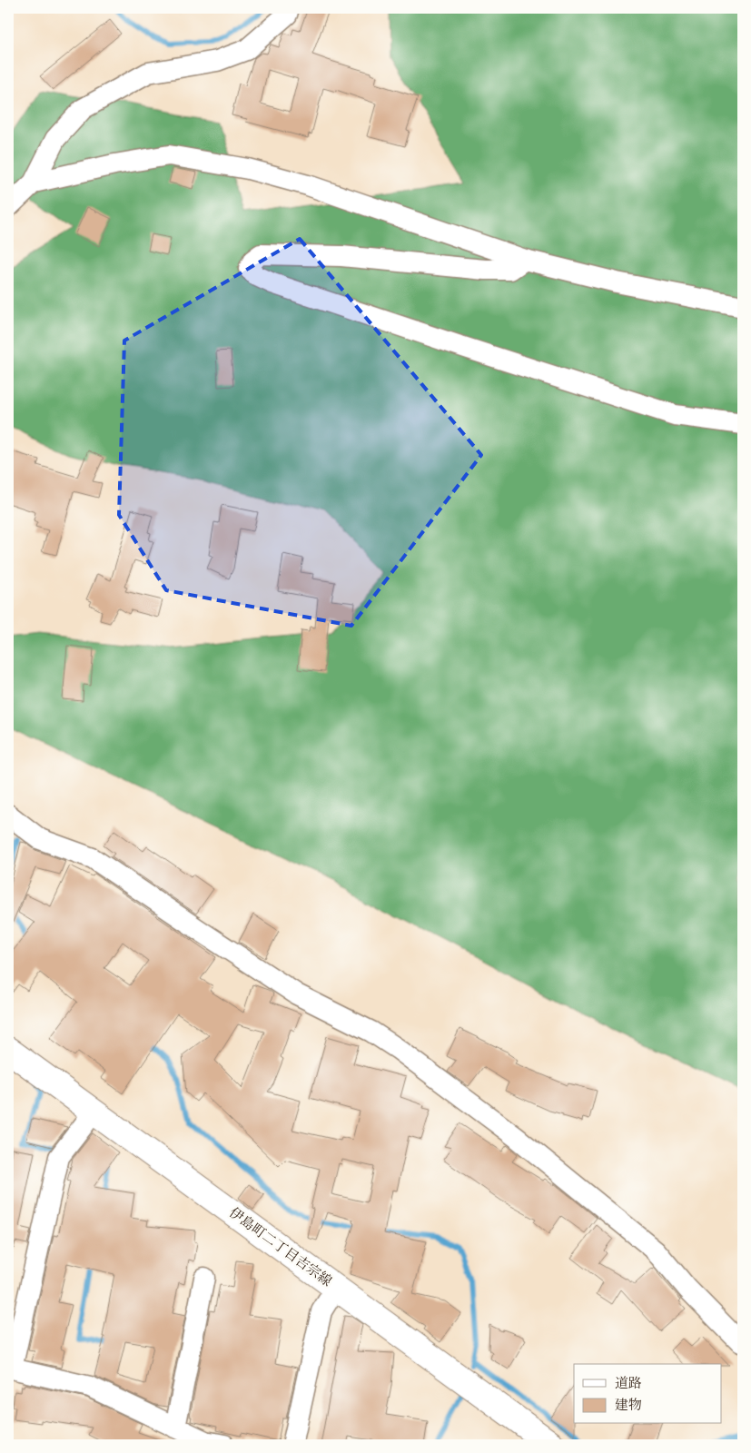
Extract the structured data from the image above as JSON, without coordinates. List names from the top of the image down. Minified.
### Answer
{"streets":{"street":["伊島町二丁目吉宗線"]},"legend":["道路","建物"]}
